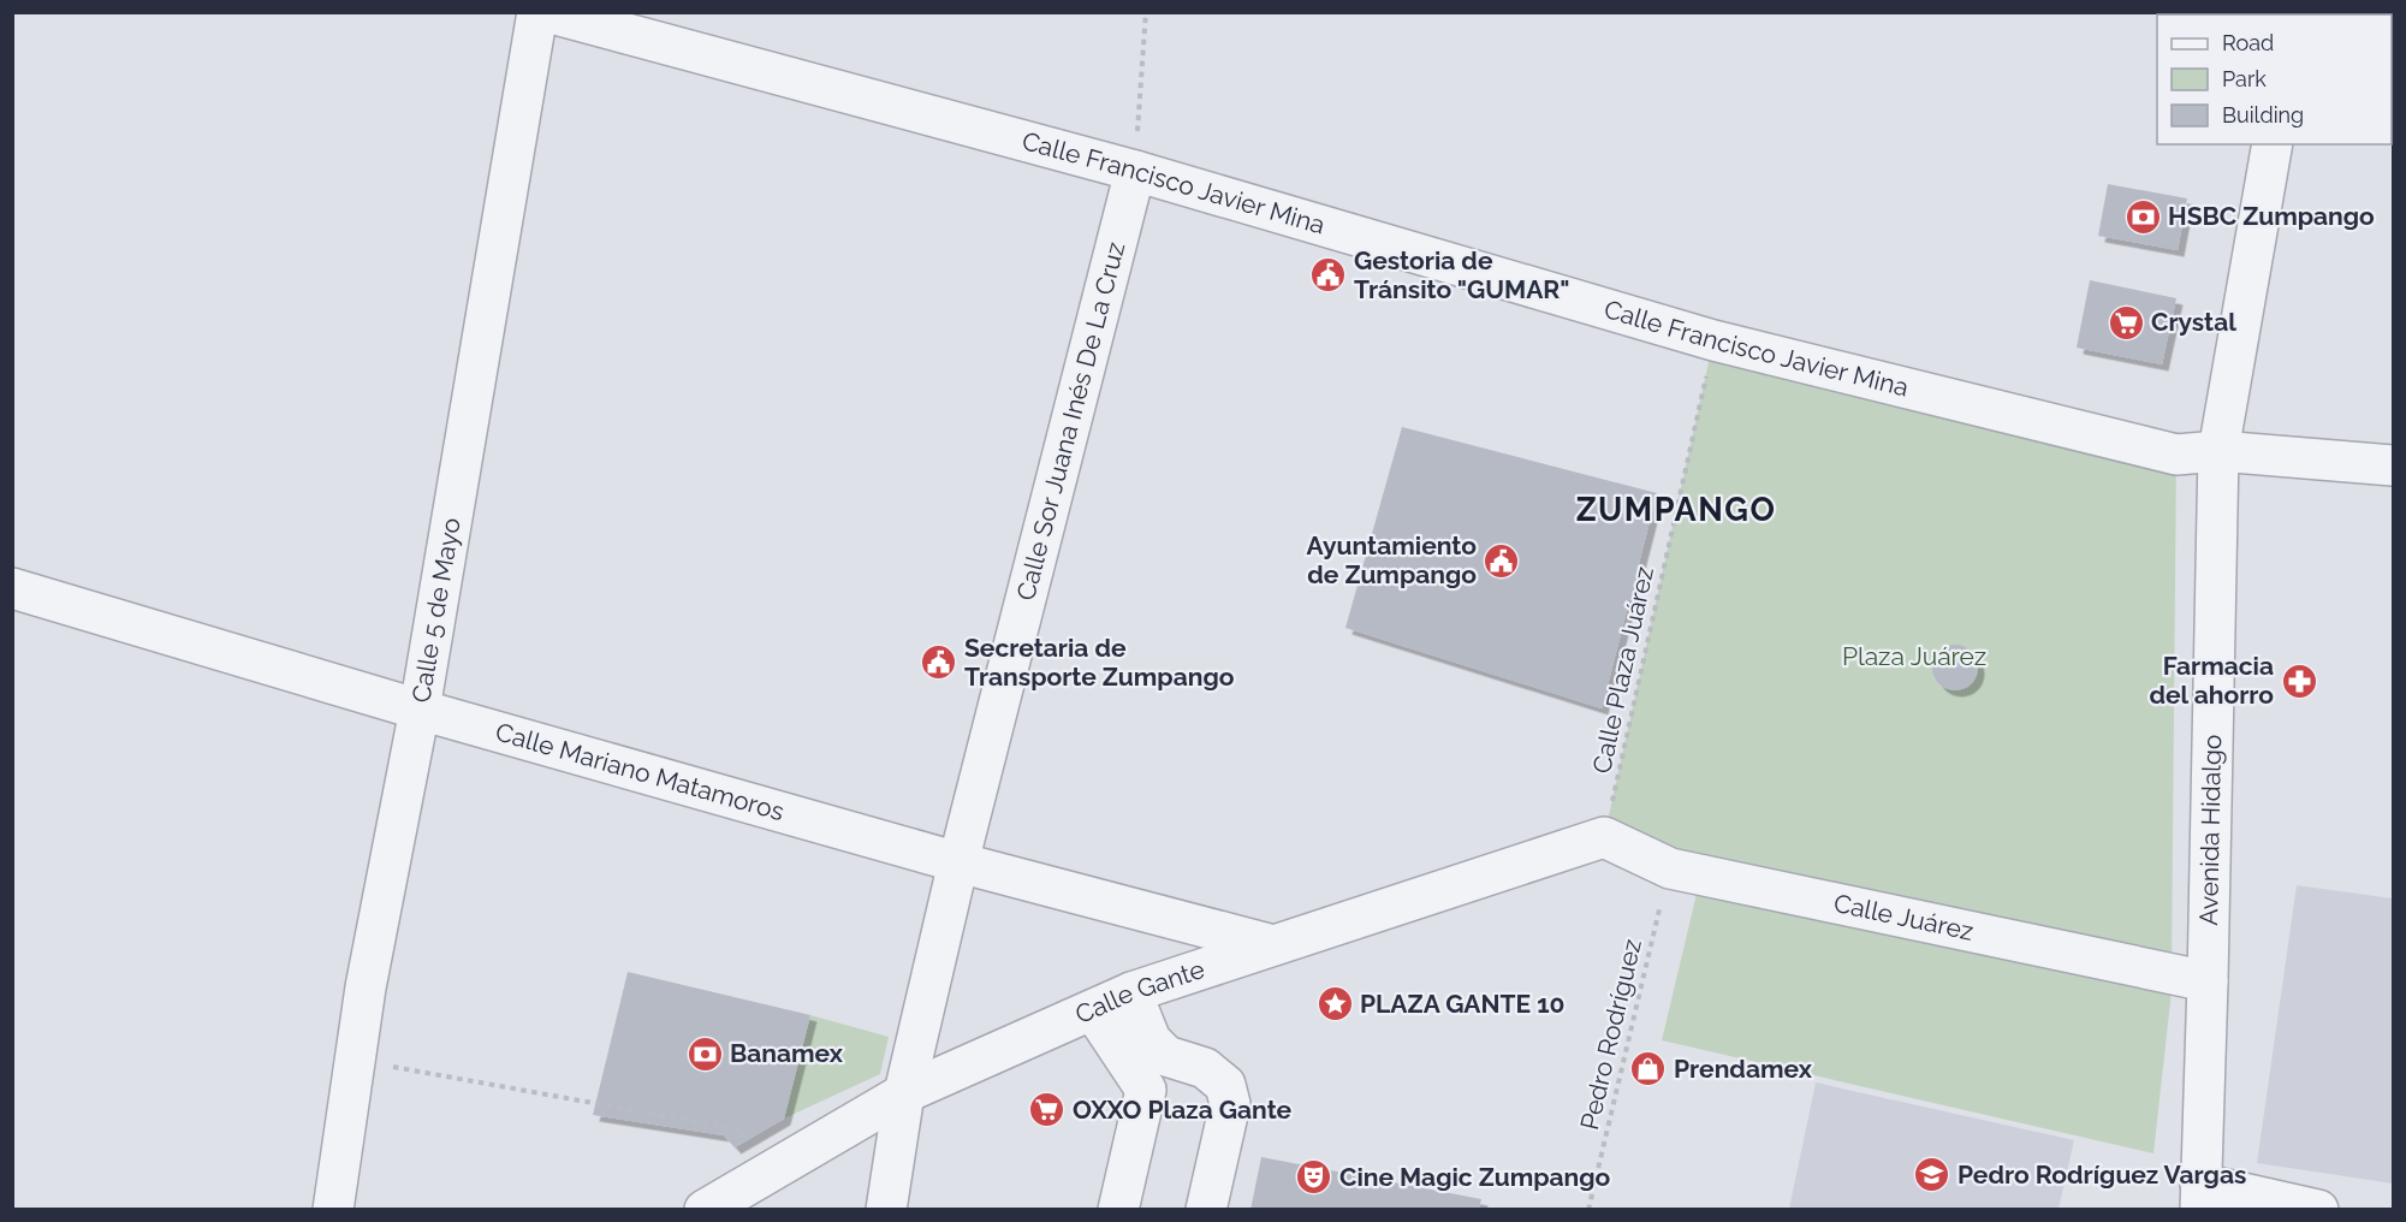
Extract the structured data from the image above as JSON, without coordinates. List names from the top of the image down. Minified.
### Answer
{"streets":{"street":["Calle Francisco Javier Mina","Calle Sor Juana Inés De La Cruz","Calle 5 de Mayo","Calle Mariano Matamoros","Avenida Hidalgo","Calle Juárez","Calle Gante"],"path":["Calle Plaza Juárez","Pedro Rodríguez"]},"crossings":[["Calle Francisco Javier Mina","Calle Sor Juana Inés De La Cruz"],["Calle Francisco Javier Mina","Calle Plaza Juárez"],["Calle Francisco Javier Mina","Avenida Hidalgo"],["Calle Sor Juana Inés De La Cruz","Calle Mariano Matamoros"],["Calle Sor Juana Inés De La Cruz","Calle Gante"],["Calle 5 de Mayo","Calle Mariano Matamoros"],["Calle Plaza Juárez","Calle Juárez"],["Calle Plaza Juárez","Calle Gante"],["Calle Mariano Matamoros","Calle Gante"],["Avenida Hidalgo","Calle Juárez"],["Calle Juárez","Calle Gante"],["Calle Juárez","Pedro Rodríguez"]],"districts":["ZUMPANGO"],"parks":["Plaza Juárez"],"places":{"bank":["HSBC Zumpango","Banamex"],"public building":["Gestoria de Tránsito \"GUMAR\"","Ayuntamiento de Zumpango","Secretaria de Transporte Zumpango"],"supermarket":["Crystal","OXXO Plaza Gante"],"pharmacy":["Farmacia del ahorro"],"place":["PLAZA GANTE 10"],"shop":["Prendamex"],"school or university":["Pedro Rodríguez Vargas"],"theatre":["Cine Magic Zumpango"]},"legend":["Road","Park","Building"]}
